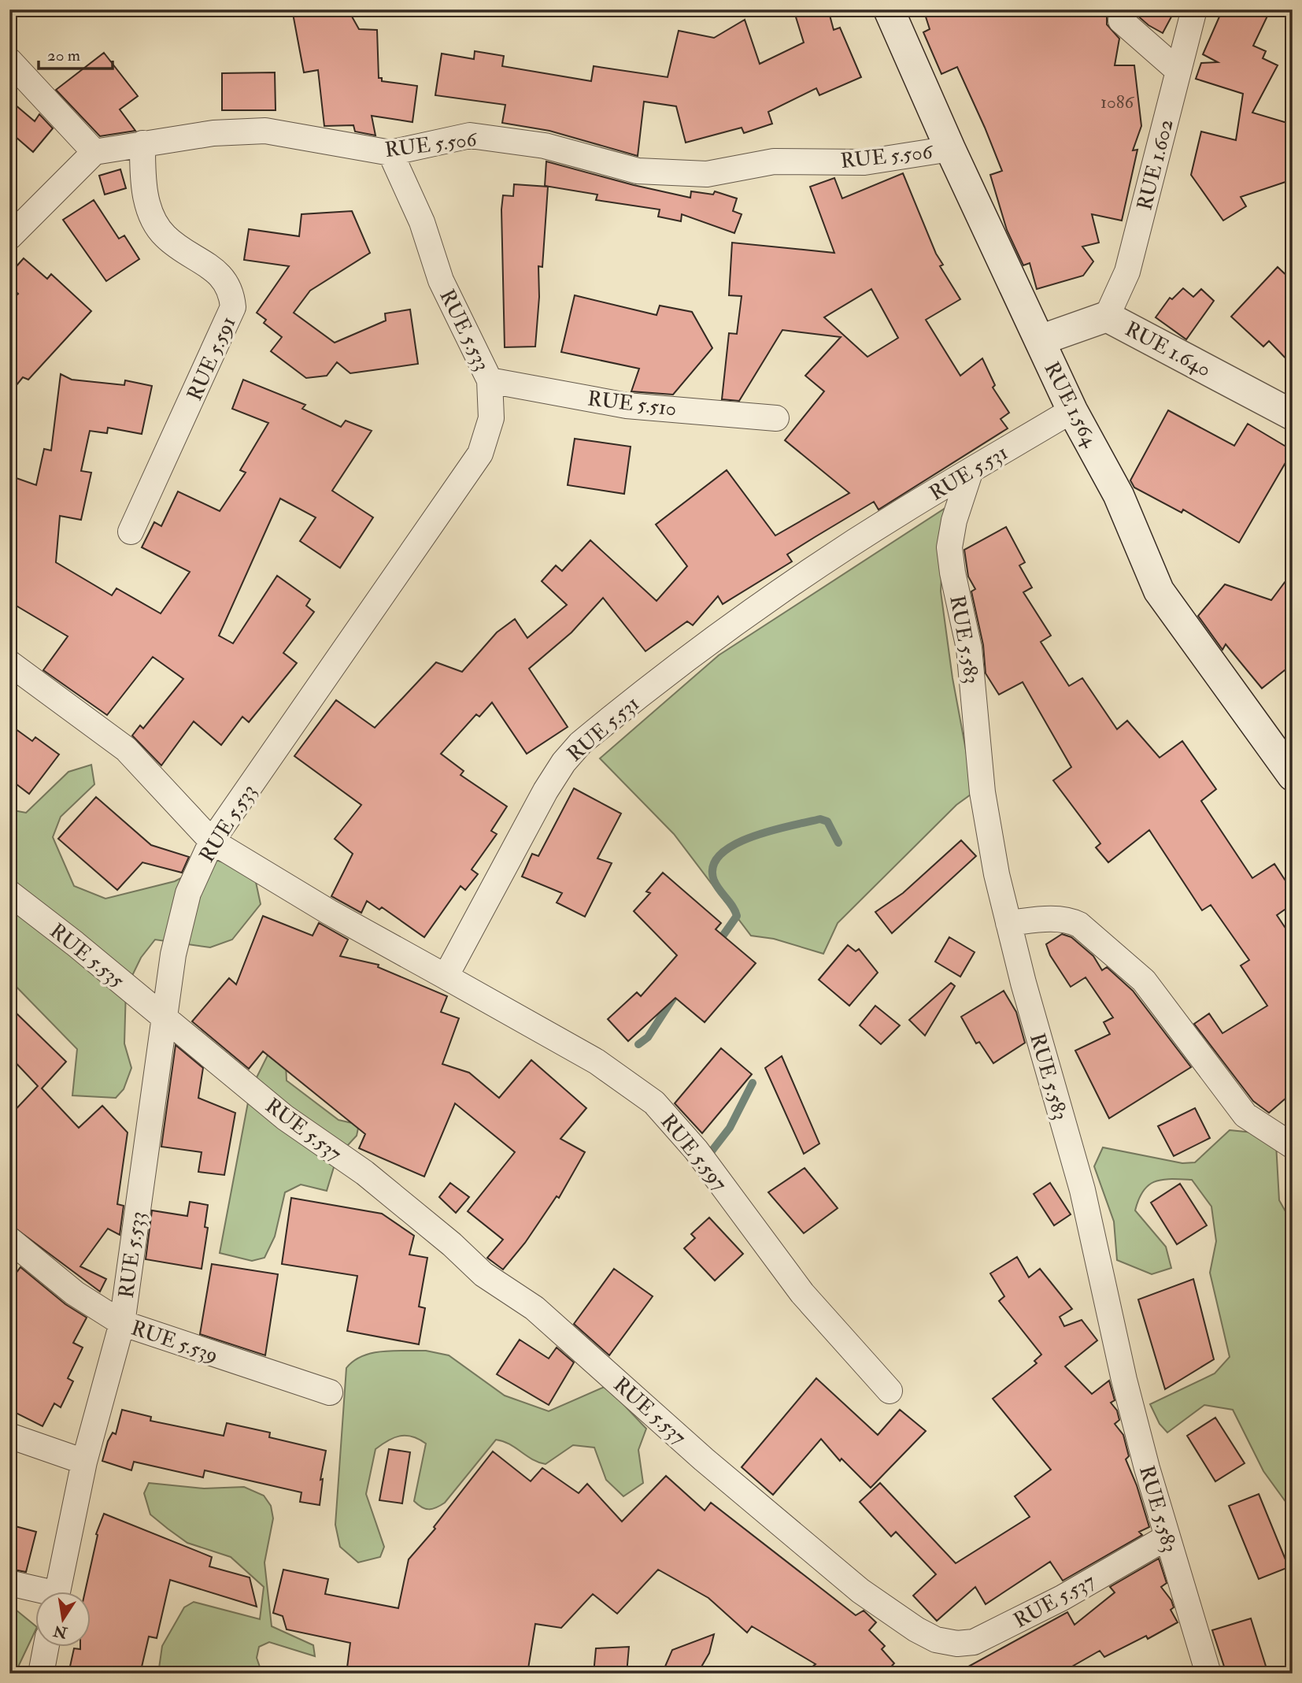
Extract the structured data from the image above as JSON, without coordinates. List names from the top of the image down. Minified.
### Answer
{"streets":{"main road":["RUE 1.640","RUE 1.564"],"street":["RUE 5.506","RUE 1.602","RUE 5.533","RUE 5.591","RUE 5.510","RUE 5.531","RUE 5.583","RUE 5.535","RUE 5.537","RUE 5.597","RUE 5.539"]},"crossings":[["RUE 5.506","RUE 5.533"],["RUE 5.506","RUE 5.591"],["RUE 5.506","RUE 1.564"],["RUE 1.602","RUE 1.640"],["RUE 5.533","RUE 5.510"],["RUE 5.533","RUE 5.535"],["RUE 5.533","RUE 5.537"],["RUE 5.533","RUE 5.539"],["RUE 1.640","RUE 1.564"],["RUE 1.564","RUE 5.531"],["RUE 5.531","RUE 5.583"],["RUE 5.531","RUE 5.597"],["RUE 5.583","RUE 5.537"],["RUE 5.535","RUE 5.537"]],"house_numbers":["1086"],"scale_bar":"20 m","north":"bottom"}
